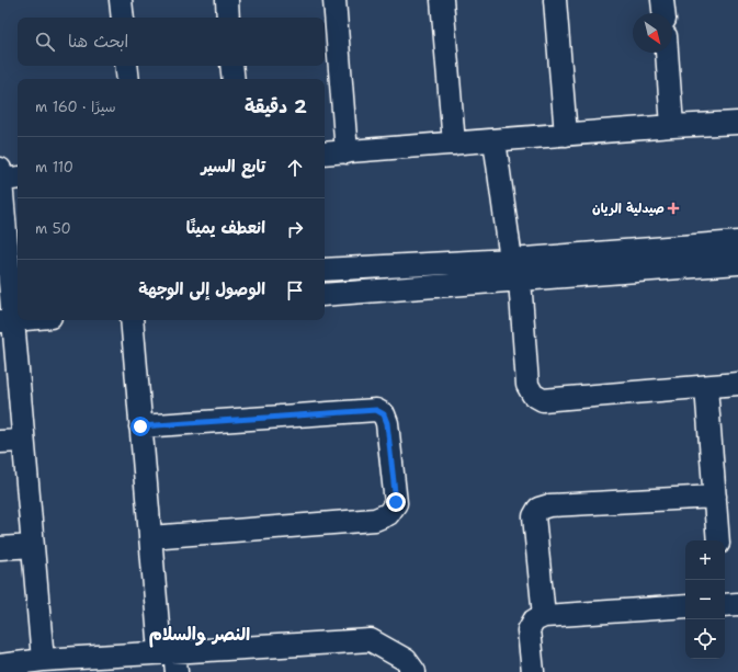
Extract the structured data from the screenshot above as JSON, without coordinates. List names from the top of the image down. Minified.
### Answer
{"districts":["النصر والسلام"],"places":{"health":["صيدلية الريان"]},"north":"bottom right","page":{"search":"ابحث هنا","heading":["2 دقيقة","سيرًا · 160 m"],"list":[["تابع السير","110 m"],["انعطف يمينًا","50 m"],"الوصول إلى الوجهة"],"map_buttons":["+","−"]}}
